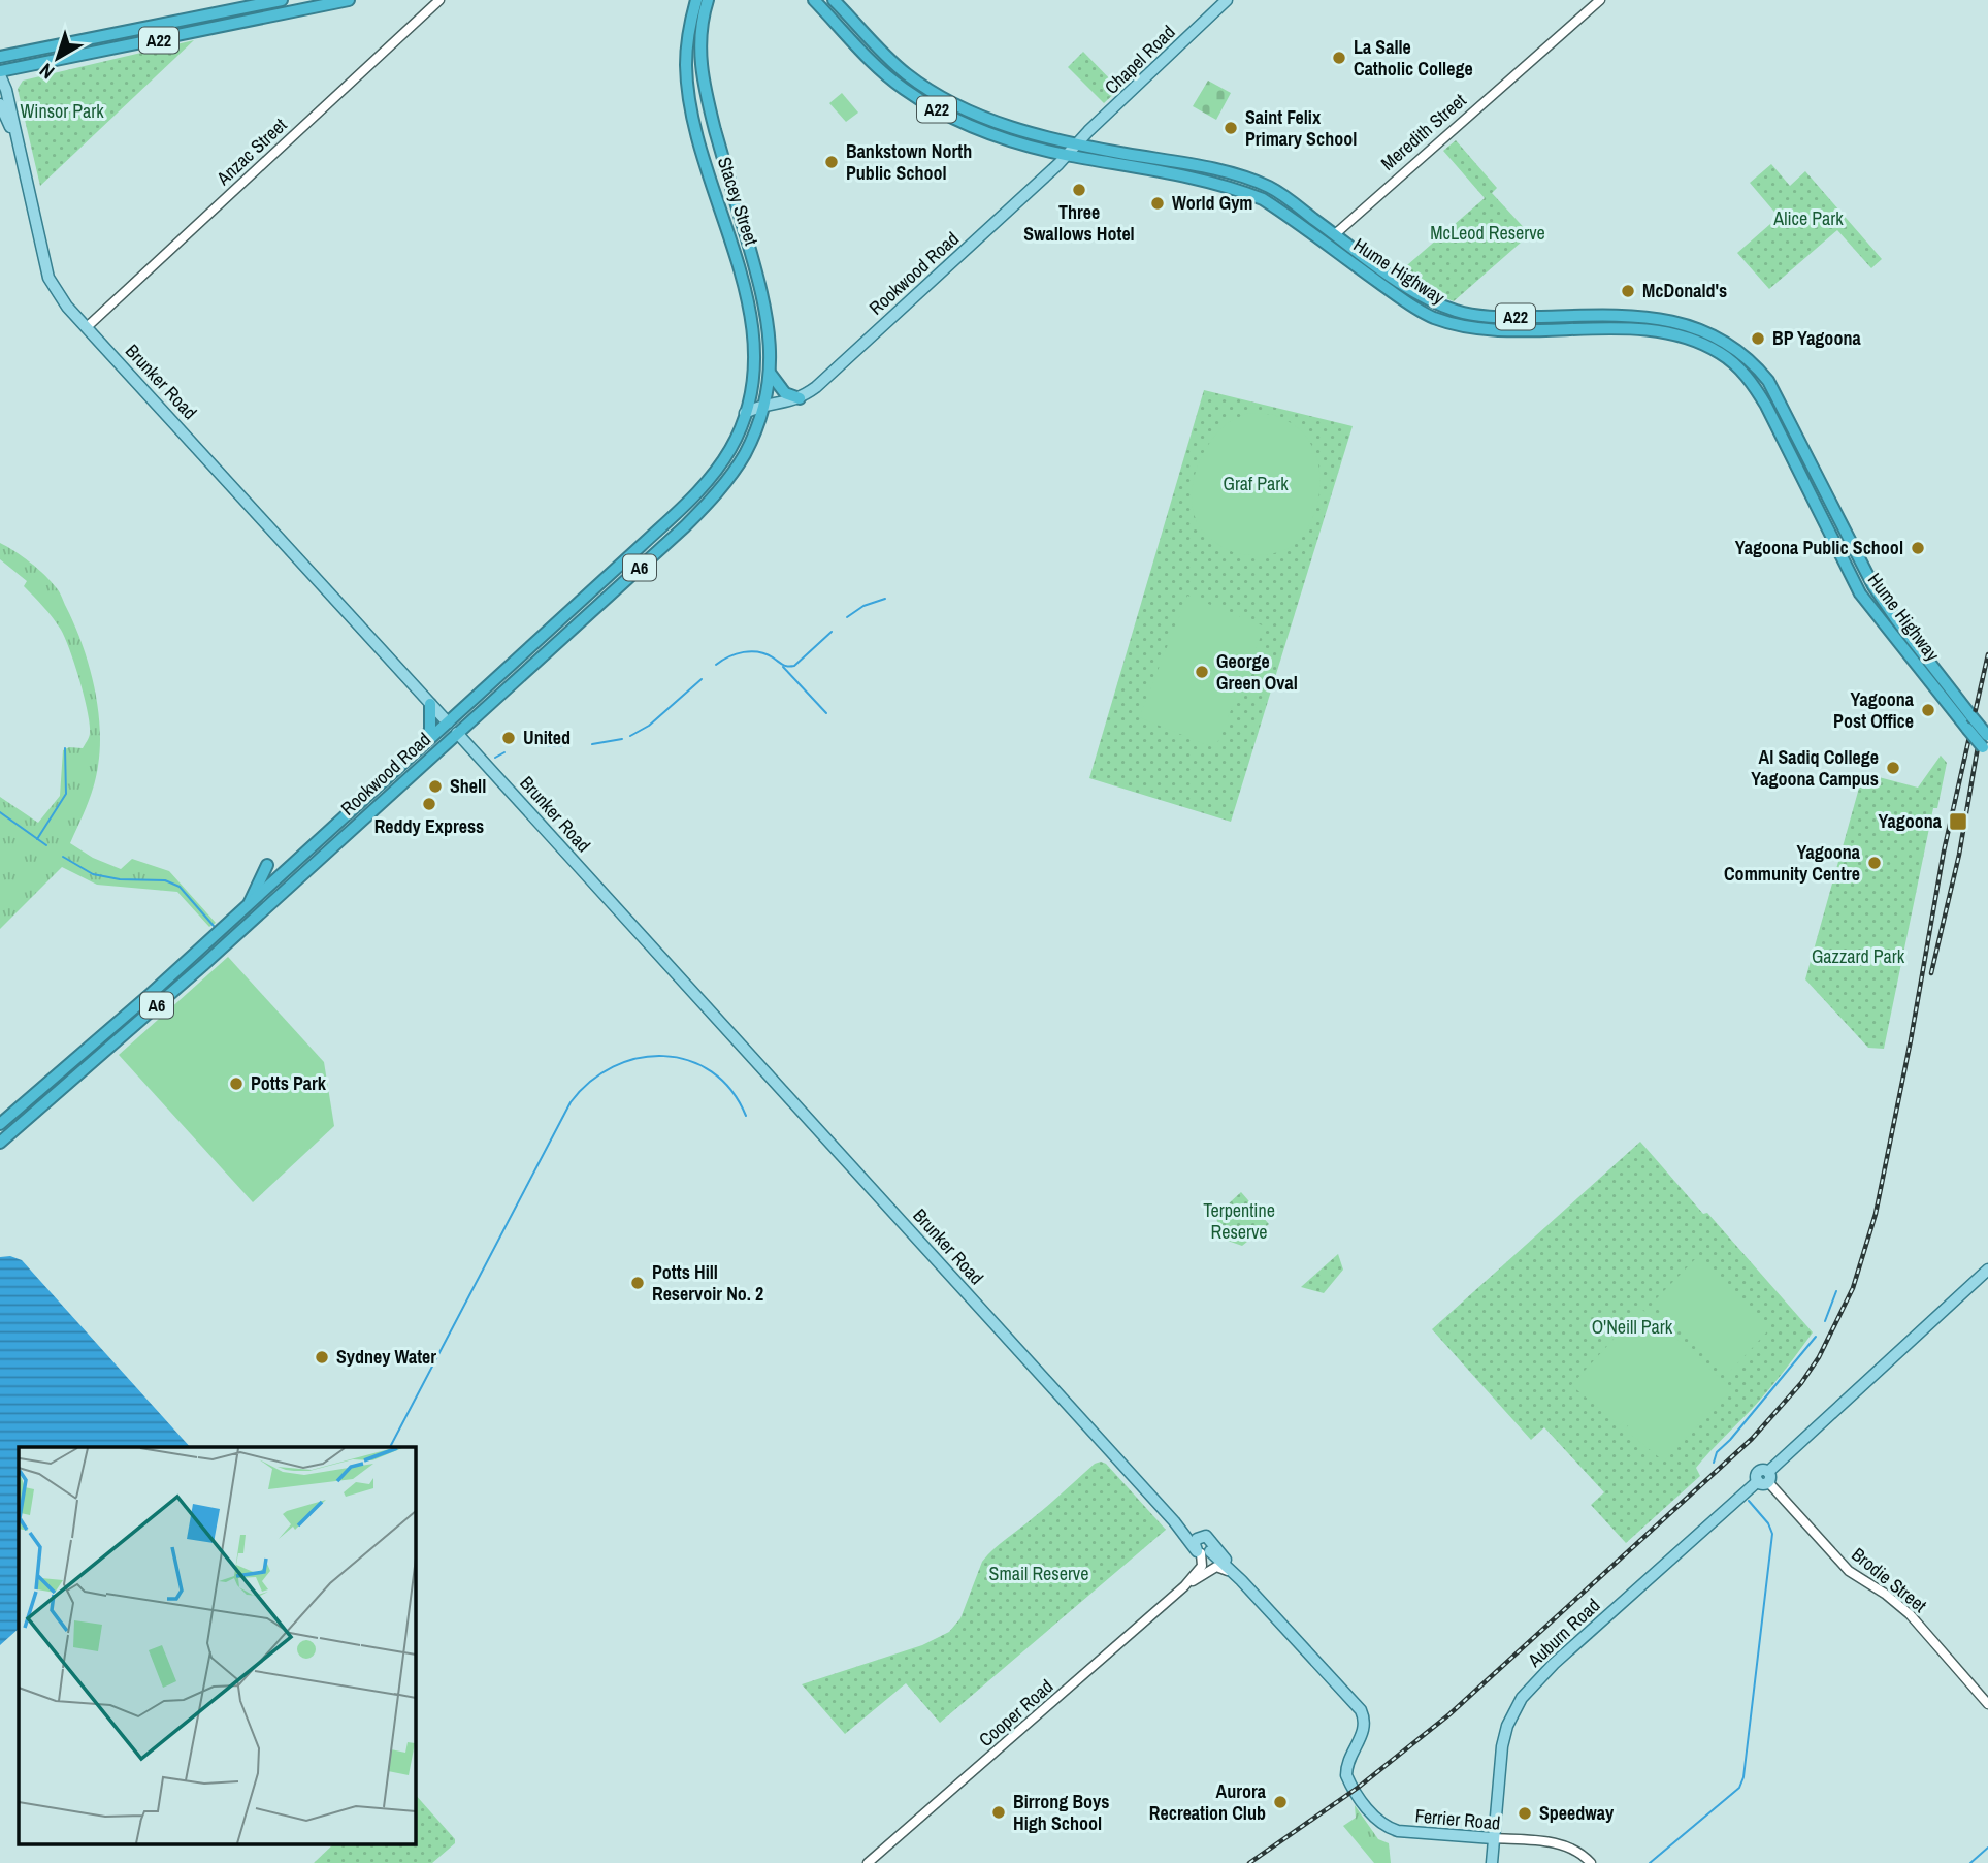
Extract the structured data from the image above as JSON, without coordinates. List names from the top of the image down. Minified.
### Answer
{"streets":{"highway":["A22","Stacey Street","Hume Highway","Rookwood Road","Brunker Road","A6"],"main road":["Chapel Road","Auburn Road","Ferrier Road"],"street":["Meredith Street","Anzac Street","Brodie Street","Cooper Road"]},"crossings":[["A22","Brunker Road"],["Chapel Road","Hume Highway"],["Chapel Road","Rookwood Road"],["Meredith Street","Hume Highway"],["Anzac Street","Brunker Road"],["Stacey Street","Rookwood Road"],["Hume Highway","Rookwood Road"],["Rookwood Road","Brunker Road"],["Brunker Road","Ferrier Road"],["Brodie Street","Auburn Road"],["Auburn Road","Ferrier Road"]],"parks":["Winsor Park","Alice Park","McLeod Reserve","Graf Park","Gazzard Park","Terpentine Reserve","O'Neill Park","Smail Reserve"],"places":{"other":["La Salle Catholic College","Saint Felix Primary School","Bankstown North Public School","Three Swallows Hotel","World Gym","McDonald's","BP Yagoona","Yagoona Public School","George Green Oval","Yagoona Post Office","United","Al Sadiq College Yagoona Campus","Shell","Reddy Express","Yagoona Community Centre","Potts Park","Potts Hill Reservoir No. 2","Sydney Water","Aurora Recreation Club","Birrong Boys High School","Speedway"],"transit":["Yagoona"]},"north":"bottom left"}
